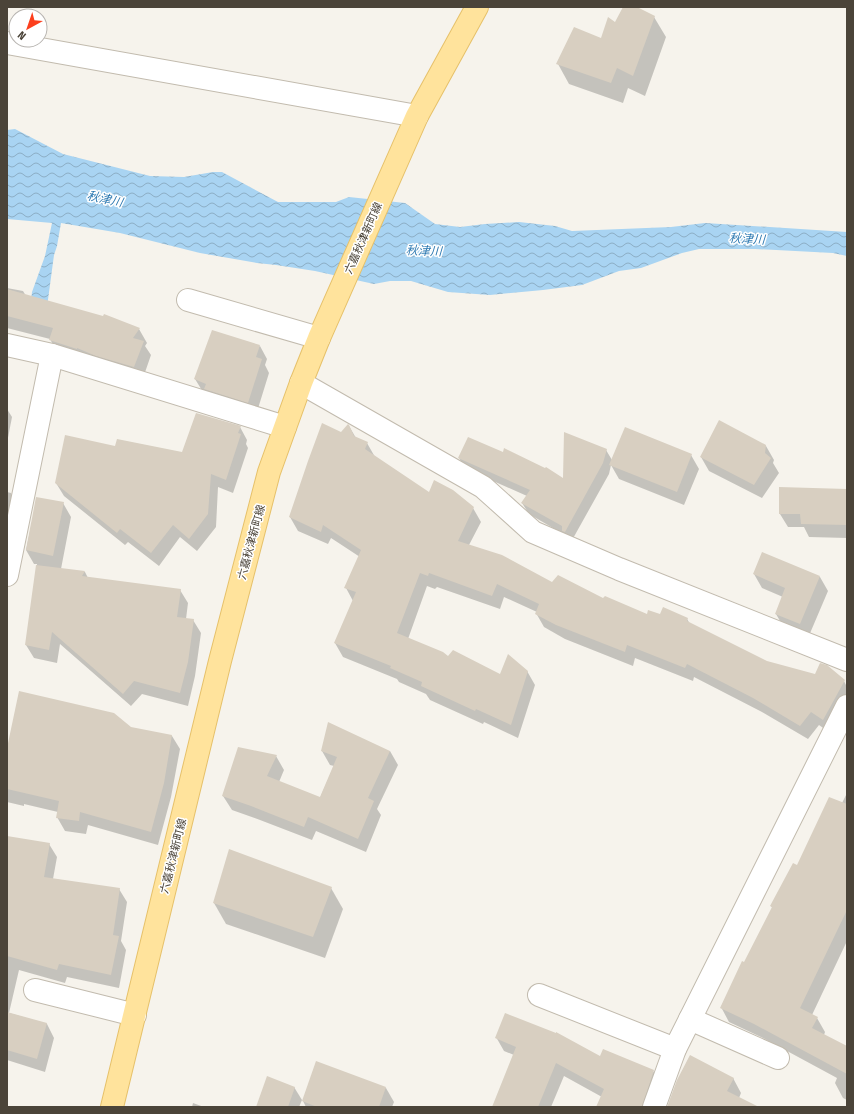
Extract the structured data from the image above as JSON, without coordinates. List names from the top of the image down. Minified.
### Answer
{"streets":{"main road":["六嘉秋津新町線"]},"water":["秋津川"],"north":"bottom left"}
